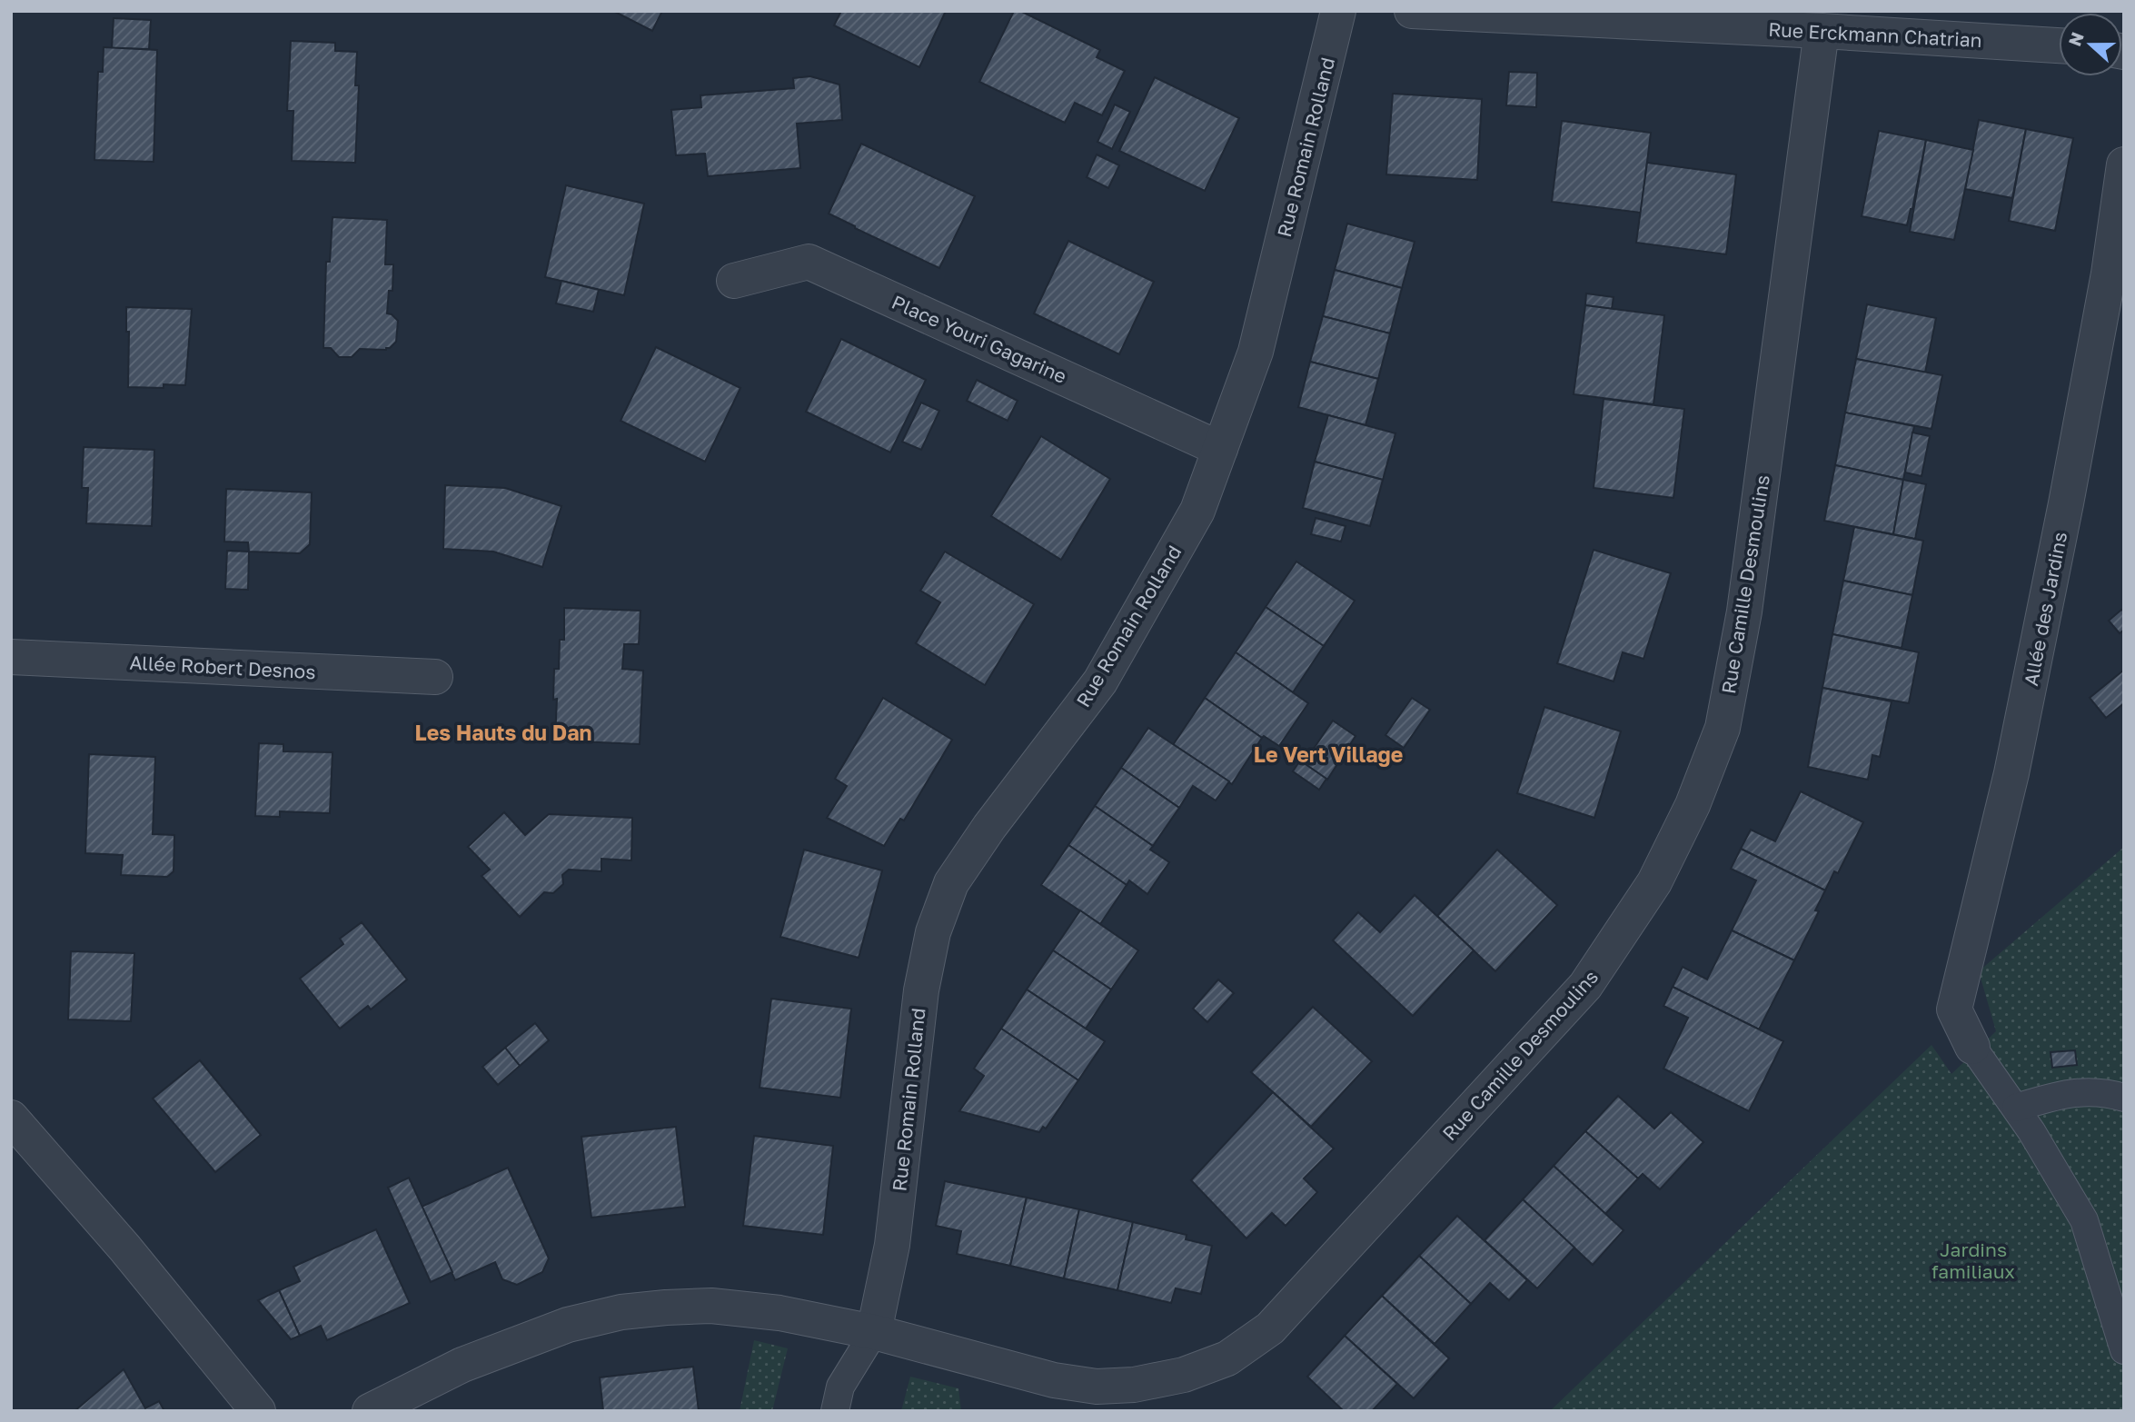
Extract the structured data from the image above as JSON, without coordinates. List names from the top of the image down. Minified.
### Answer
{"streets":{"street":["Rue Erckmann Chatrian","Rue Romain Rolland","Place Youri Gagarine","Rue Camille Desmoulins","Allée des Jardins","Allée Robert Desnos"]},"crossings":[["Rue Erckmann Chatrian","Rue Camille Desmoulins"],["Rue Romain Rolland","Place Youri Gagarine"],["Rue Romain Rolland","Rue Camille Desmoulins"]],"districts":["Les Hauts du Dan","Le Vert Village"],"parks":["Jardins familiaux"],"north":"left"}
